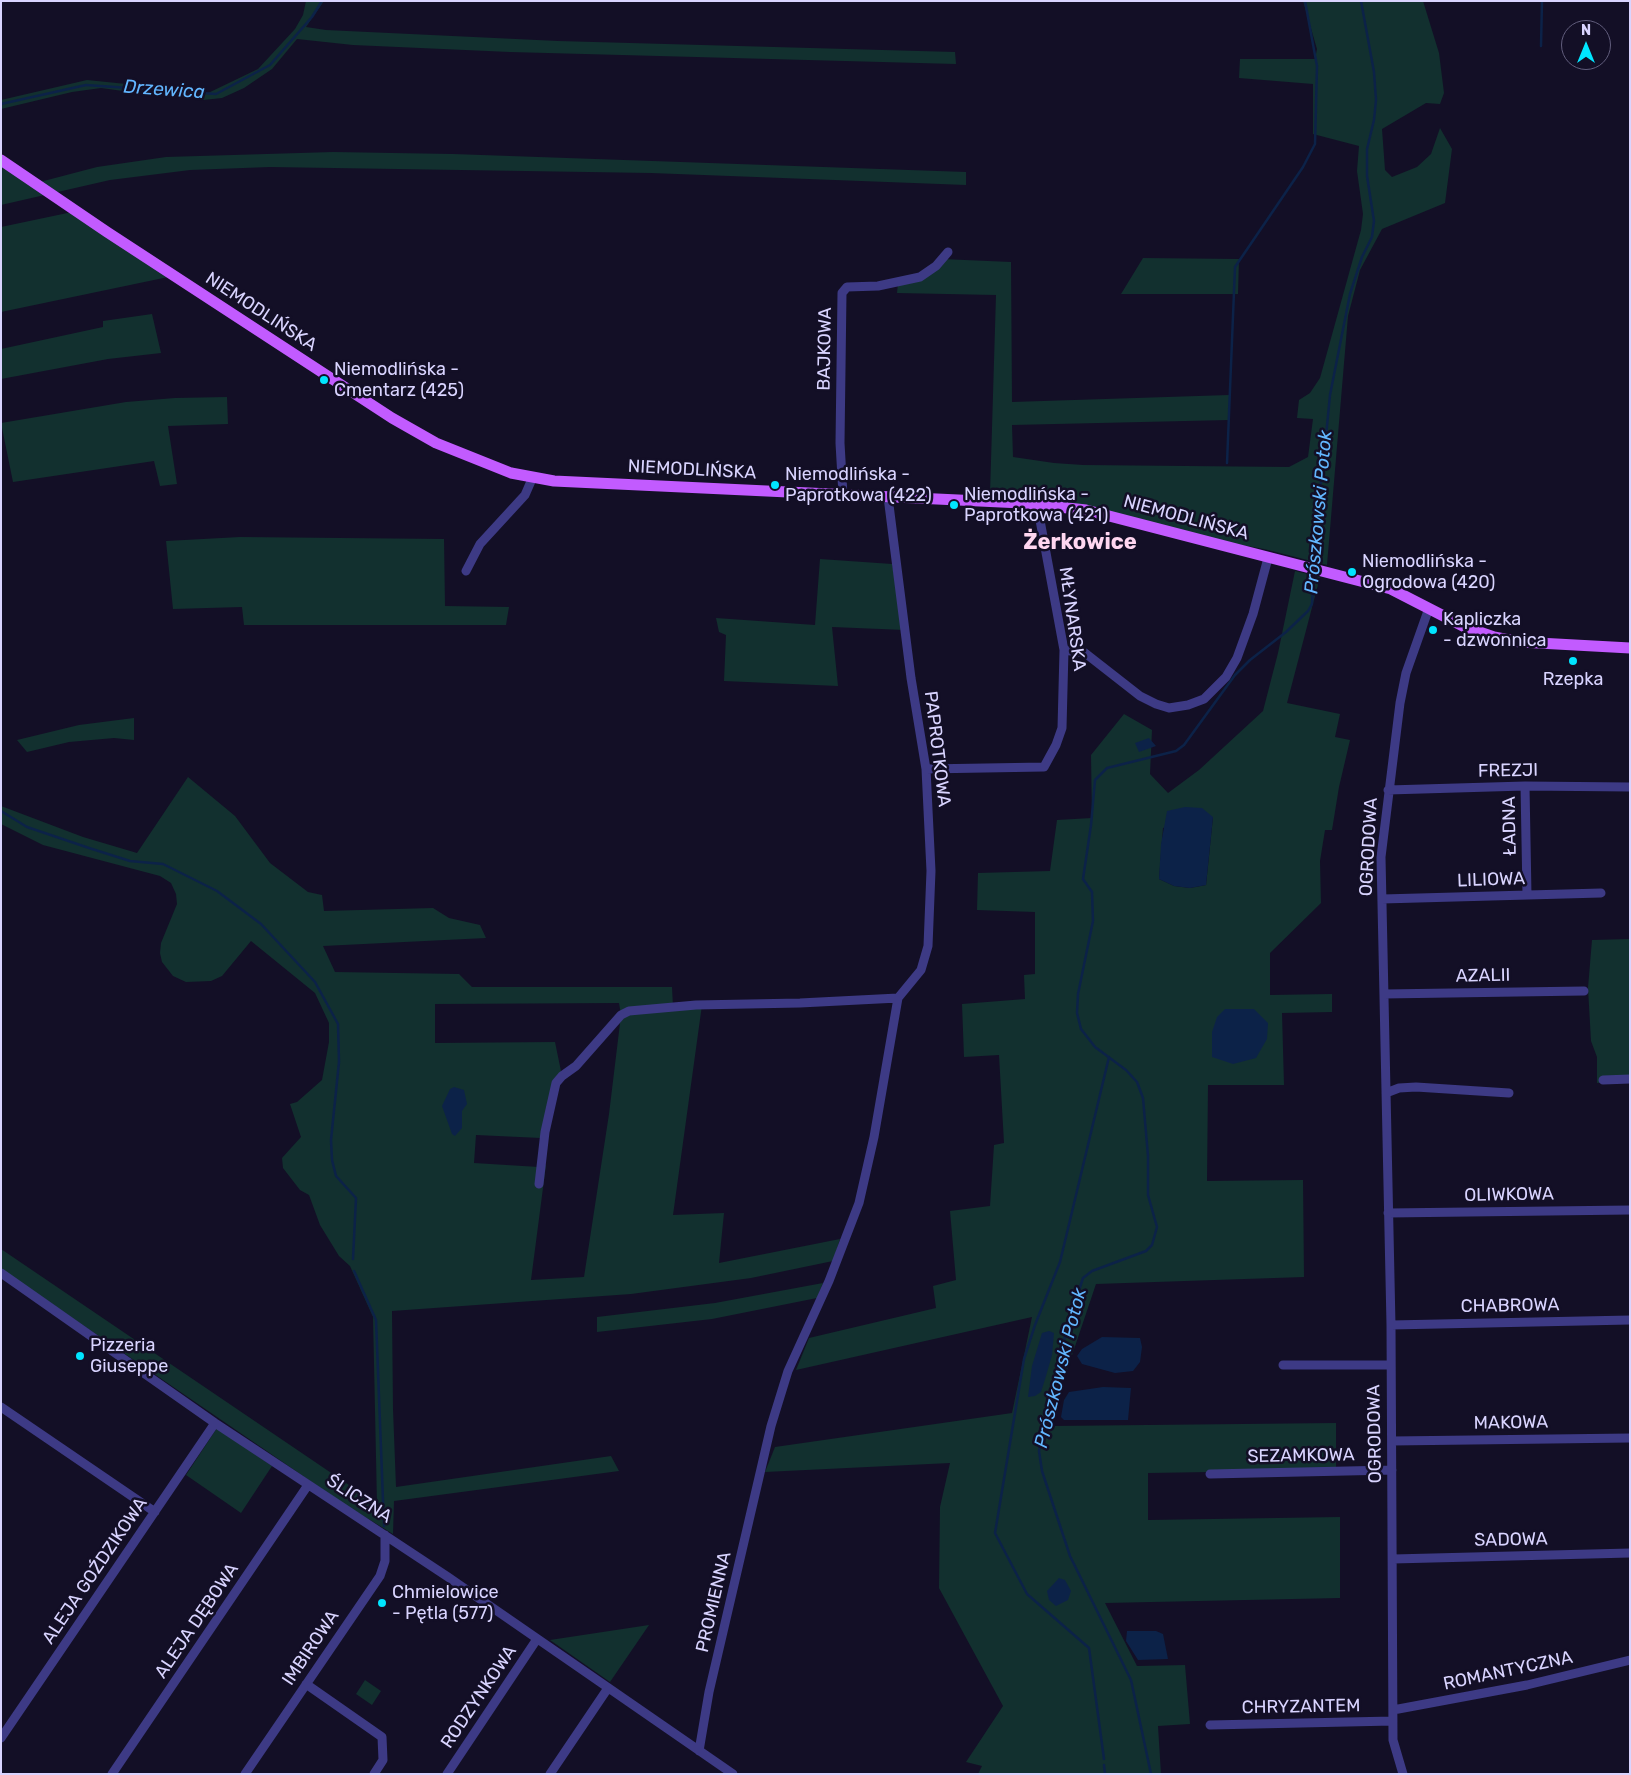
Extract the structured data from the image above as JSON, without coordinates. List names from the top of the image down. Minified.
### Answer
{"streets":{"main road":["NIEMODLIŃSKA"],"street":["BAJKOWA","MŁYNARSKA","PAPROTKOWA","FREZJI","ŁADNA","OGRODOWA","LILIOWA","AZALII","OLIWKOWA","CHABROWA","MAKOWA","SEZAMKOWA","ŚLICZNA","SADOWA","ALEJA GOŹDZIKOWA","PROMIENNA","ALEJA DĘBOWA","IMBIROWA","ROMANTYCZNA","RODZYNKOWA","CHRYZANTEM"]},"crossings":[["NIEMODLIŃSKA","BAJKOWA"],["NIEMODLIŃSKA","MŁYNARSKA"],["NIEMODLIŃSKA","PAPROTKOWA"],["NIEMODLIŃSKA","OGRODOWA"],["MŁYNARSKA","PAPROTKOWA"],["PAPROTKOWA","PROMIENNA"],["FREZJI","ŁADNA"],["FREZJI","OGRODOWA"],["ŁADNA","LILIOWA"],["OGRODOWA","LILIOWA"],["OGRODOWA","AZALII"],["OGRODOWA","OLIWKOWA"],["OGRODOWA","CHABROWA"],["OGRODOWA","MAKOWA"],["OGRODOWA","SEZAMKOWA"],["OGRODOWA","SADOWA"],["OGRODOWA","ROMANTYCZNA"],["OGRODOWA","CHRYZANTEM"],["ŚLICZNA","ALEJA GOŹDZIKOWA"],["ŚLICZNA","PROMIENNA"],["ŚLICZNA","ALEJA DĘBOWA"],["ŚLICZNA","IMBIROWA"],["ŚLICZNA","RODZYNKOWA"]],"districts":["Żerkowice"],"water":["Drzewica","Prószkowski Potok"],"places":["Niemodlińska - Cmentarz (425)","Niemodlińska - Paprotkowa (422)","Niemodlińska - Paprotkowa (421)","Niemodlińska - Ogrodowa (420)","Kapliczka - dzwonnica","Rzepka","Pizzeria Giuseppe","Chmielowice - Pętla (577)"],"north":"top"}
